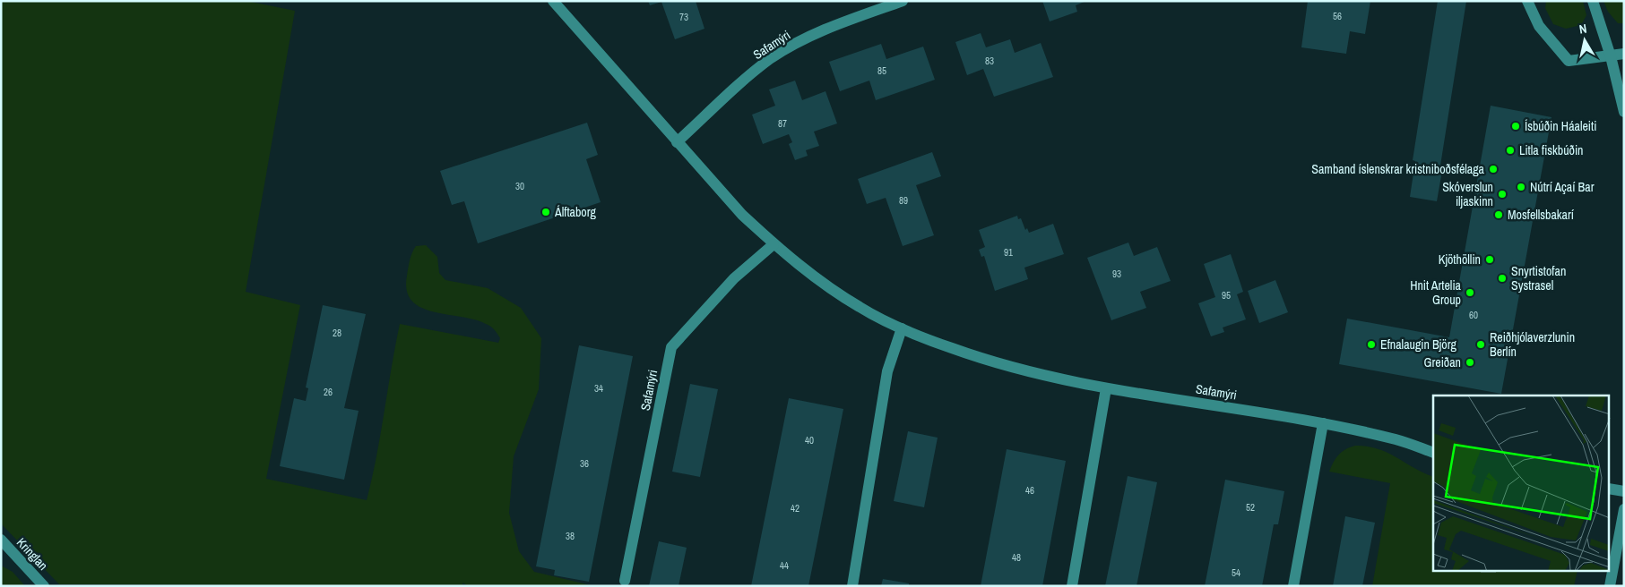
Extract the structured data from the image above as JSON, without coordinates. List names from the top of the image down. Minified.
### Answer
{"streets":{"street":["Safamýri","Kringlan"]},"places":["Ísbúðin Háaleiti","Litla fiskbúðin","Samband íslenskrar kristniboðsfélaga","Nútrí Açaí Bar","Skóverslun iljaskinn","Álftaborg","Mosfellsbakarí","Kjöthöllin","Snyrtistofan Systrasel","Hnit Artelia Group","Efnalaugin Björg","Reiðhjólaverzlunin Berlín","Greiðan"],"house_numbers":["56","73","83","85","87","30","89","91","93","95","60","28","34","26","40","36","46","52","42","38","48","44","54"],"north":"top"}
